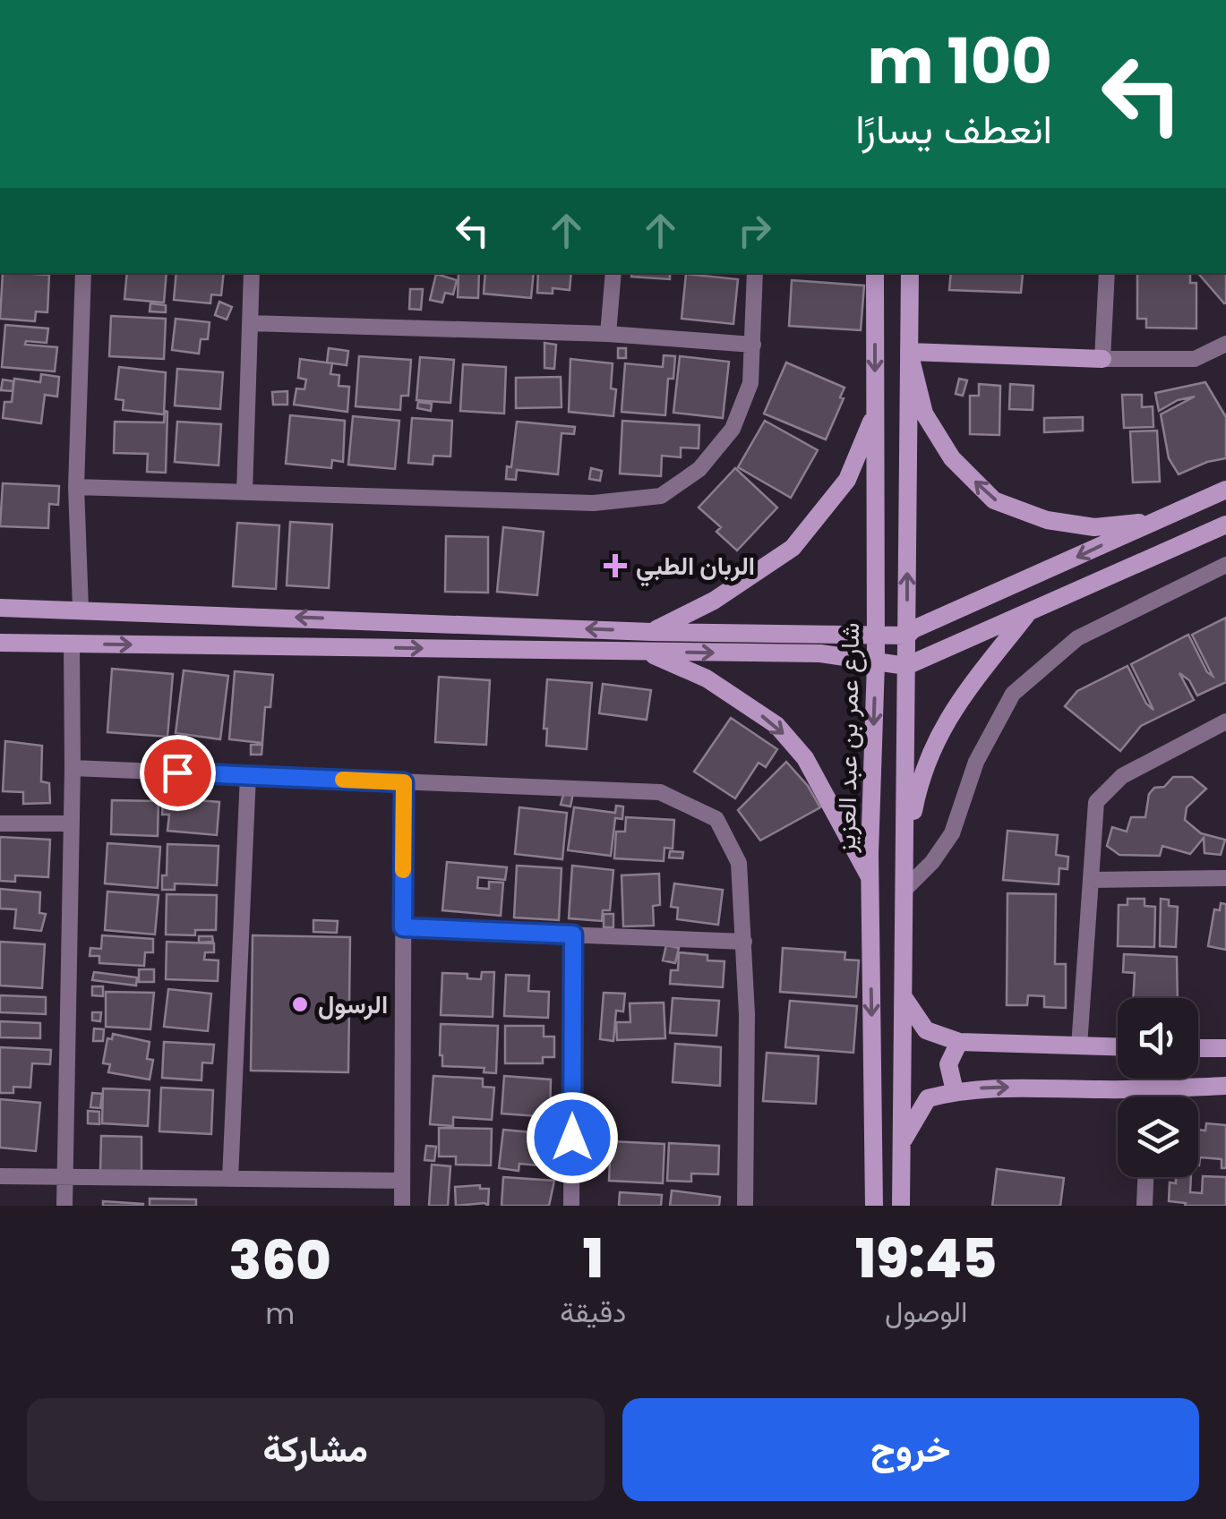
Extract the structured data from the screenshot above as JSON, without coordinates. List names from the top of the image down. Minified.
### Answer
{"streets":{"street":["شارع عمر بن عبد العزيز"]},"places":{"health":["الربان الطبي"],"other":["الرسول"]},"page":{"turn":["100 m","انعطف يسارًا"],"eta":["19:45","الوصول","1","دقيقة","360","m"],"buttons":["خروج","مشاركة"]}}
